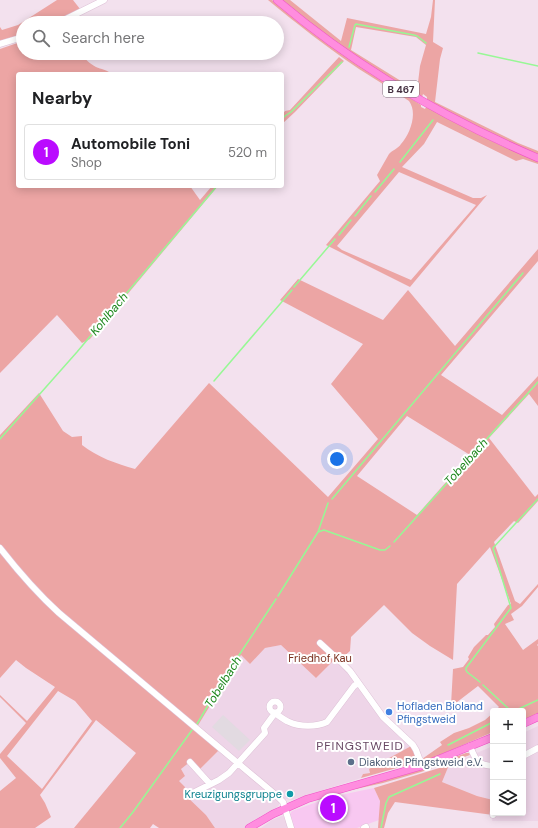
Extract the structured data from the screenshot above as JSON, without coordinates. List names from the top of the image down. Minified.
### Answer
{"streets":{"main road":["B 467"]},"districts":["PFINGSTWEID"],"water":["Kohlbach","Tobelbach"],"parks":["Friedhof Kau"],"places":["Hofladen Bioland Pfingstweid","Diakonie Pfingstweid e.V.","Kreuzigungsgruppe"],"page":{"search":"Search here","heading":"Nearby","list":[{"mark":"1","name":"Automobile Toni","note":"Shop","value":"520 m"}],"map_buttons":["+","−"],"pins":"1"}}
